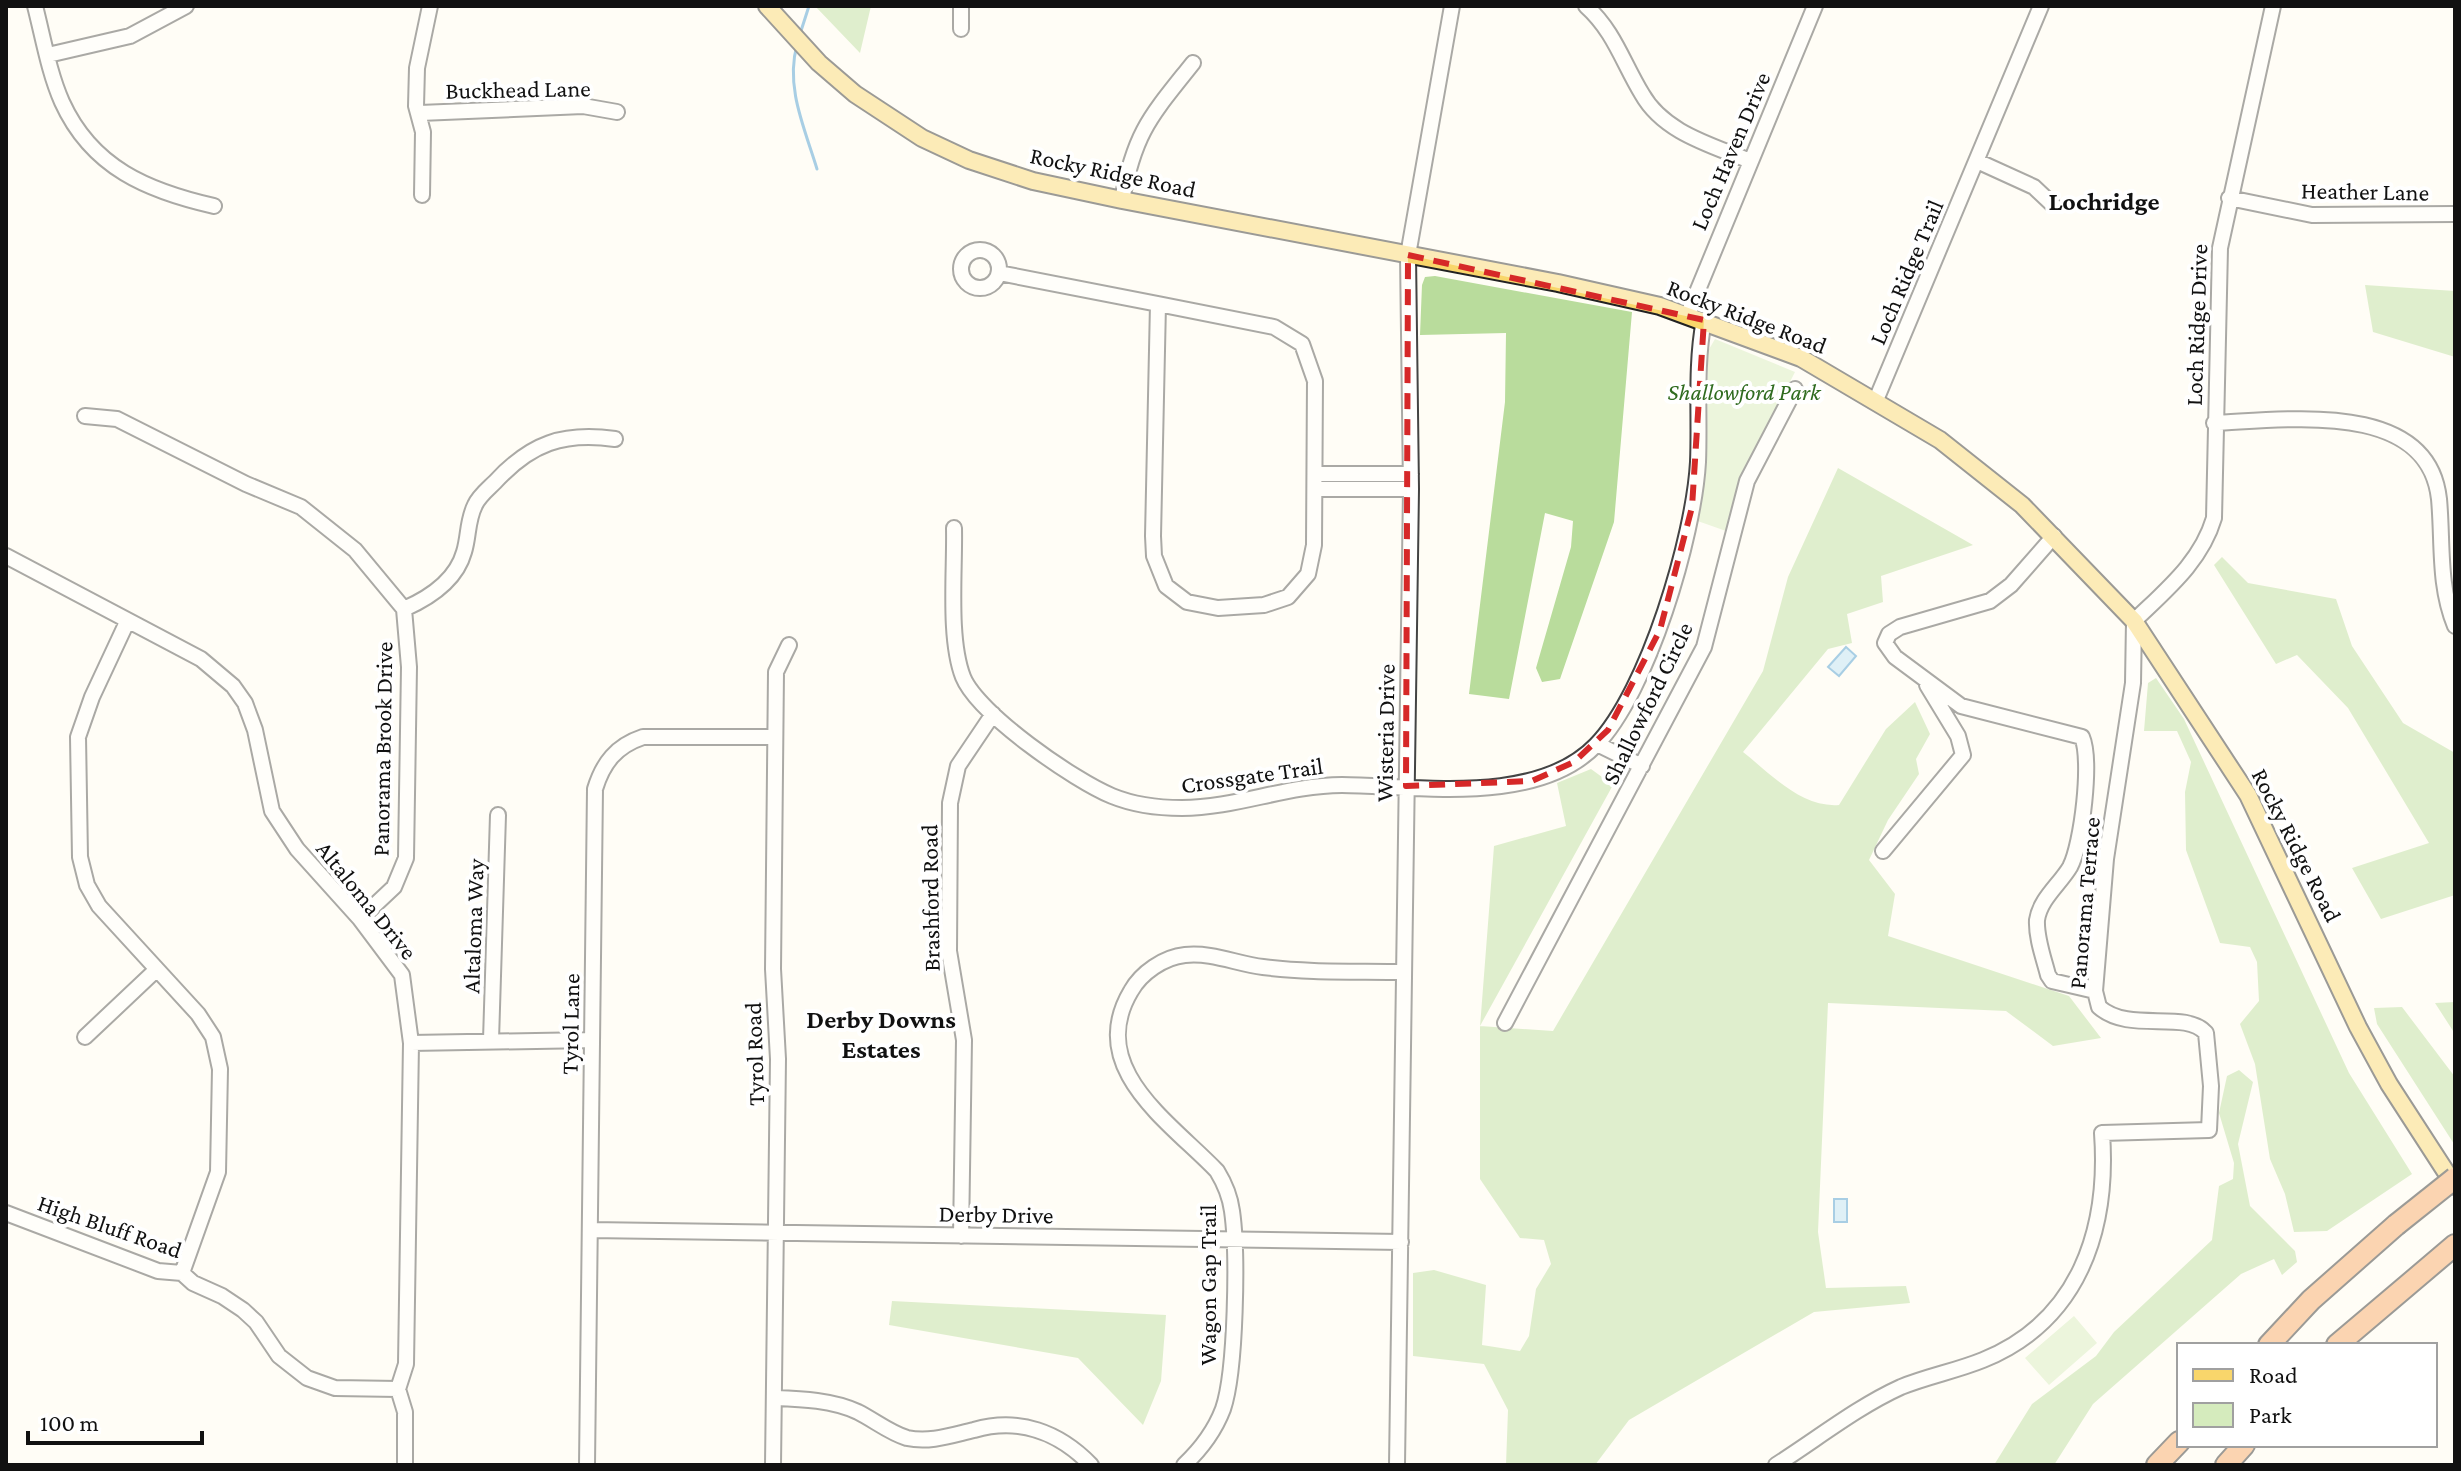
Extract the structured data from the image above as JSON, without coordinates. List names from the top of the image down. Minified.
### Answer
{"streets":{"main road":["Rocky Ridge Road"],"street":["Buckhead Lane","Loch Haven Drive","Heather Lane","Loch Ridge Trail","Loch Ridge Drive","Shallowford Circle","Wisteria Drive","Panorama Brook Drive","Crossgate Trail","Brashford Road","Altaloma Drive","Panorama Terrace","Altaloma Way","Tyrol Lane","Tyrol Road","Derby Drive","High Bluff Road","Wagon Gap Trail"]},"crossings":[["Loch Haven Drive","Rocky Ridge Road"],["Loch Haven Drive","Crossgate Trail"],["Rocky Ridge Road","Loch Ridge Trail"],["Rocky Ridge Road","Loch Ridge Drive"],["Rocky Ridge Road","Wisteria Drive"],["Rocky Ridge Road","Panorama Terrace"],["Heather Lane","Loch Ridge Drive"],["Loch Ridge Drive","Panorama Terrace"],["Wisteria Drive","Crossgate Trail"],["Wisteria Drive","Derby Drive"],["Wisteria Drive","Wagon Gap Trail"],["Panorama Brook Drive","Altaloma Drive"],["Crossgate Trail","Brashford Road"],["Brashford Road","Derby Drive"],["Altaloma Drive","High Bluff Road"],["Tyrol Lane","Tyrol Road"],["Tyrol Lane","Derby Drive"],["Tyrol Road","Derby Drive"],["Derby Drive","Wagon Gap Trail"]],"districts":["Lochridge","Derby Downs Estates"],"parks":["Shallowford Park"],"legend":["Road","Park"],"scale_bar":"100 m"}
